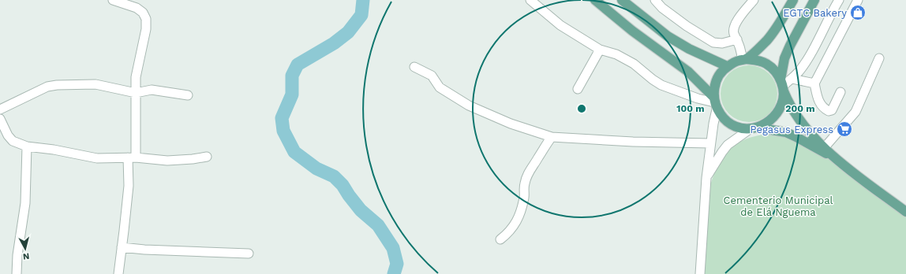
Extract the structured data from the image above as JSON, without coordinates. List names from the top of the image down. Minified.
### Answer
{"parks":["Cementerio Municipal de Elá Nguema"],"places":{"shop":["EGTC Bakery"],"supermarket":["Pegasus Express"]},"north":"bottom","rings":["100 m","200 m"]}
